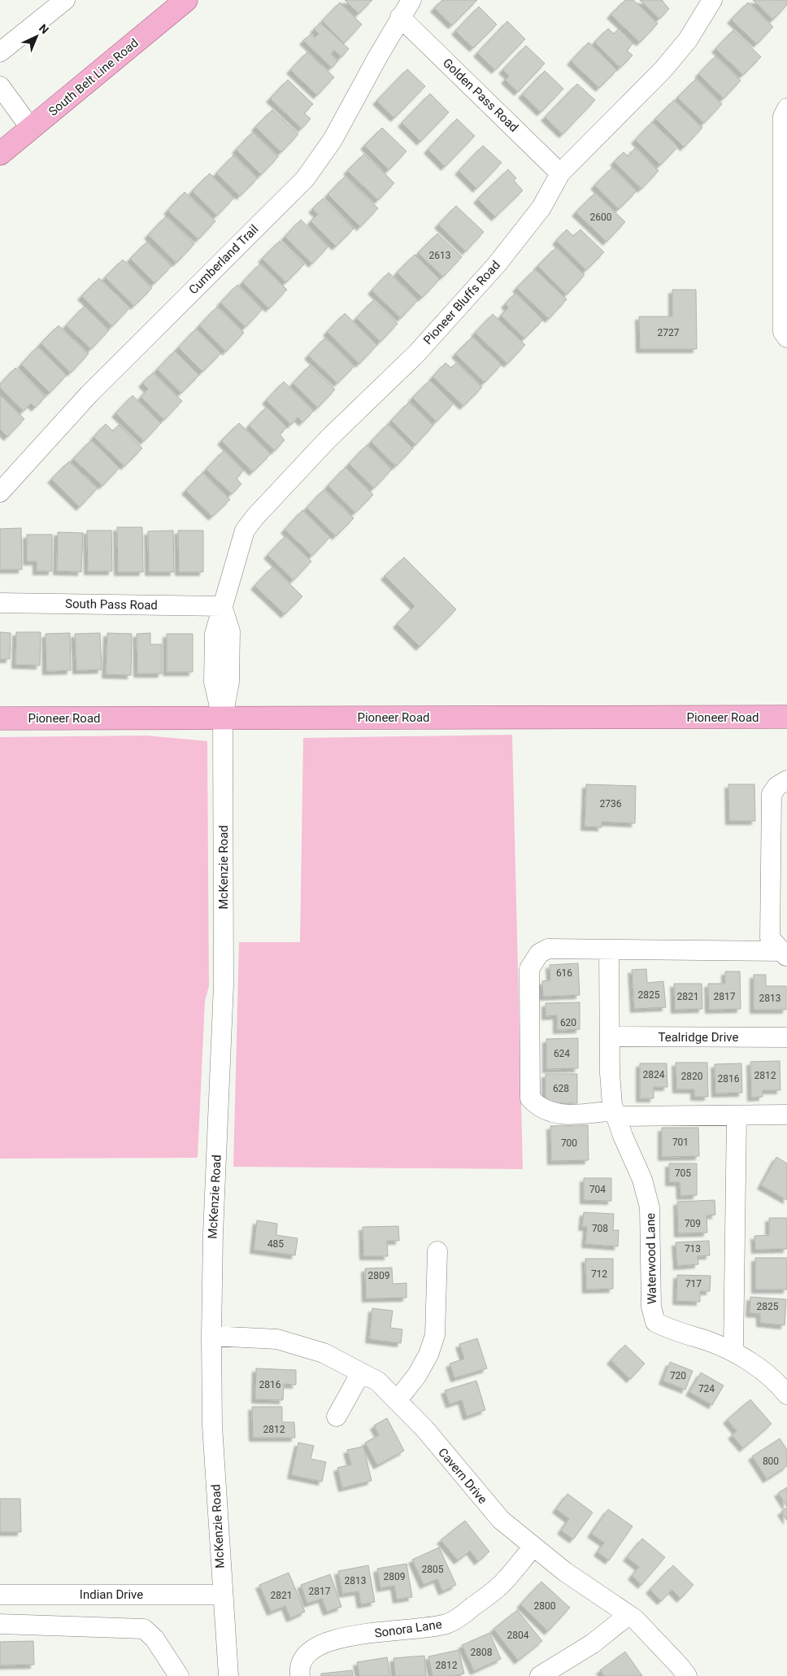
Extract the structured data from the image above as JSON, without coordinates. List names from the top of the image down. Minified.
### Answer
{"streets":{"main road":["South Belt Line Road","Pioneer Road"],"street":["Golden Pass Road","Cumberland Trail","Pioneer Bluffs Road","South Pass Road","McKenzie Road","Tealridge Drive","Waterwood Lane","Cavern Drive","Indian Drive","Sonora Lane"]},"crossings":[["Golden Pass Road","Cumberland Trail"],["Golden Pass Road","Pioneer Bluffs Road"],["Pioneer Bluffs Road","South Pass Road"],["Pioneer Bluffs Road","Pioneer Road"],["Pioneer Bluffs Road","McKenzie Road"],["Pioneer Road","McKenzie Road"],["McKenzie Road","Cavern Drive"],["McKenzie Road","Indian Drive"],["Tealridge Drive","Waterwood Lane"],["Cavern Drive","Sonora Lane"]],"house_numbers":["2600","2613","2727","2736","616","2825","2821","2817","2813","620","624","2824","2812","2820","2816","628","701","700","705","704","709","708","485","713","712","2809","717","2825","720","2816","724","2812","800","2805","2809","2813","2817","2821","2800","2804","2808","2812"],"north":"top right"}
